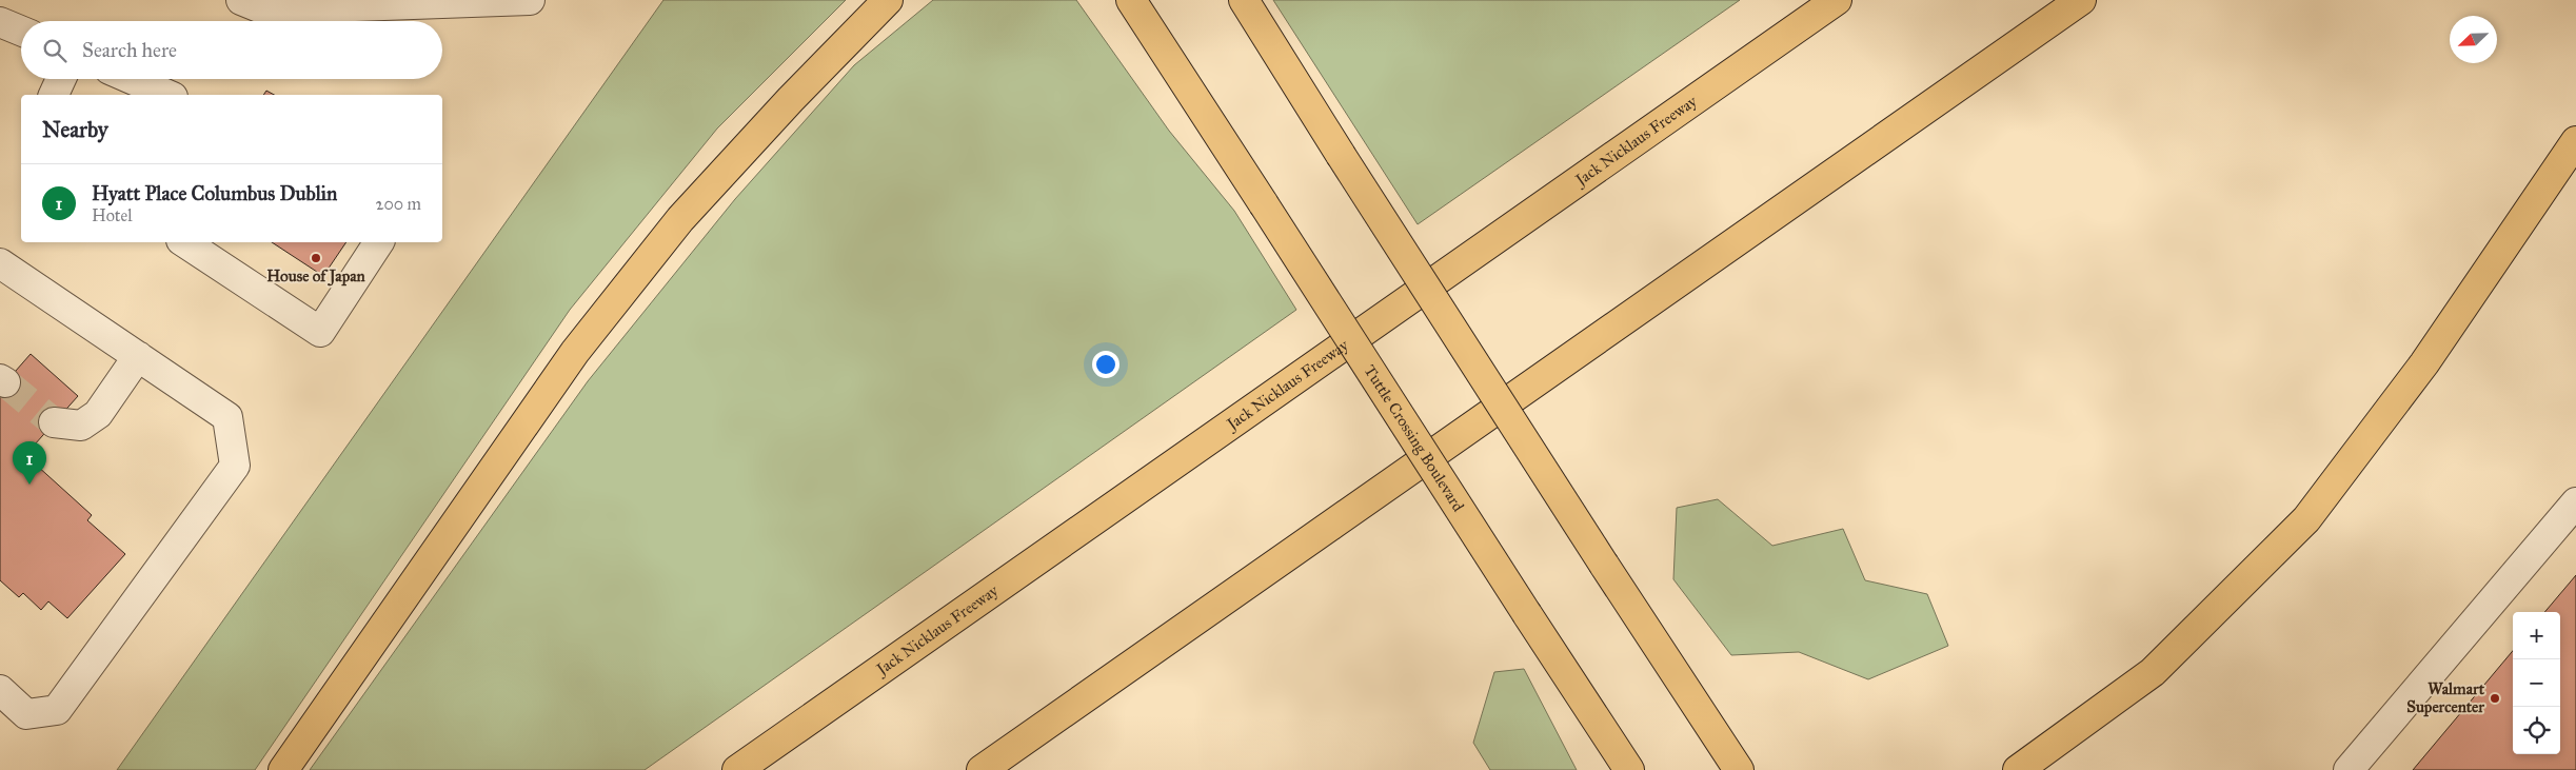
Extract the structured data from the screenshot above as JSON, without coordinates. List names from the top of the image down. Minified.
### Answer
{"streets":{"main road":["Jack Nicklaus Freeway","Tuttle Crossing Boulevard"]},"places":["House of Japan","Walmart Supercenter"],"north":"bottom left","page":{"search":"Search here","heading":"Nearby","list":[{"mark":"1","name":"Hyatt Place Columbus Dublin","note":"Hotel","value":"200 m"}],"pins":"1","map_buttons":["+","−"]}}
